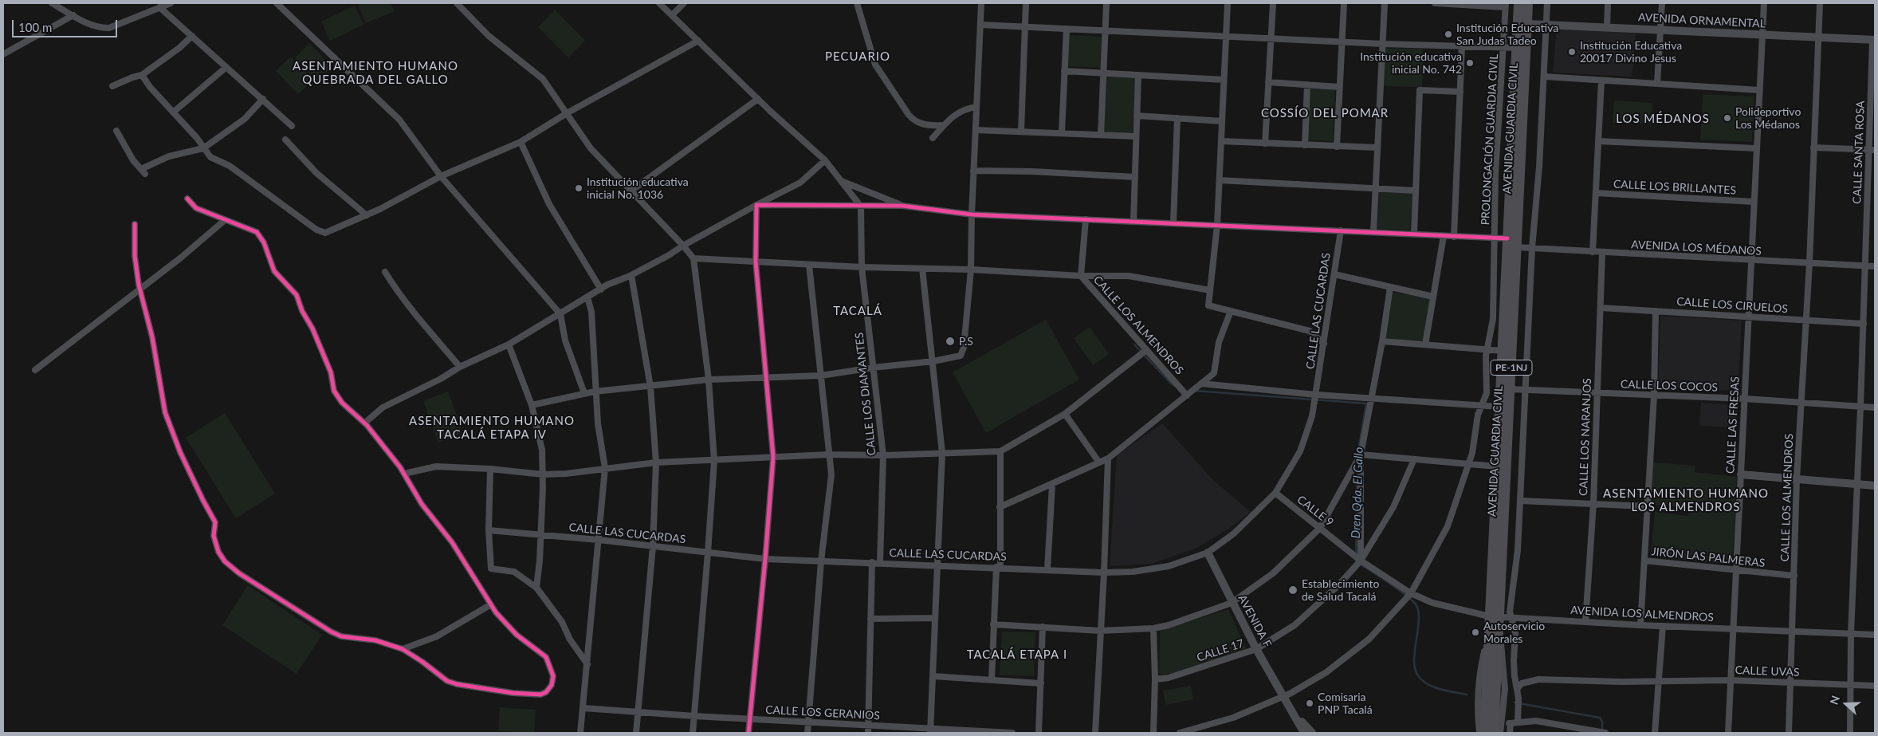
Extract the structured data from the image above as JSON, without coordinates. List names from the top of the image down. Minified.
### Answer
{"streets":{"highway":["AVENIDA GUARDIA CIVIL","PE-1NJ"],"street":["AVENIDA ORNAMENTAL","PROLONGACIÓN GUARDIA CIVIL","CALLE SANTA ROSA","CALLE LOS BRILLANTES","AVENIDA LOS MÉDANOS","CALLE LOS CIRUELOS","CALLE LAS CUCARDAS","CALLE LOS ALMENDROS","CALLE LOS COCOS","CALLE LOS DIAMANTES","CALLE LAS FRESAS","CALLE LOS NARANJOS","CALLE 9","JIRÓN LAS PALMERAS","AVENIDA LOS ALMENDROS","AVENIDA F","CALLE 17","CALLE UVAS","CALLE LOS GERANIOS"]},"crossings":[["AVENIDA ORNAMENTAL","AVENIDA GUARDIA CIVIL"],["AVENIDA ORNAMENTAL","CALLE SANTA ROSA"],["AVENIDA ORNAMENTAL","CALLE LOS ALMENDROS"],["AVENIDA ORNAMENTAL","CALLE LAS FRESAS"],["AVENIDA GUARDIA CIVIL","AVENIDA LOS MÉDANOS"],["AVENIDA GUARDIA CIVIL","CALLE LOS COCOS"],["AVENIDA GUARDIA CIVIL","AVENIDA LOS ALMENDROS"],["CALLE SANTA ROSA","AVENIDA LOS MÉDANOS"],["CALLE SANTA ROSA","CALLE LOS CIRUELOS"],["CALLE SANTA ROSA","CALLE LOS COCOS"],["CALLE SANTA ROSA","AVENIDA LOS ALMENDROS"],["CALLE SANTA ROSA","CALLE UVAS"],["CALLE LOS BRILLANTES","CALLE LAS FRESAS"],["AVENIDA LOS MÉDANOS","CALLE LOS ALMENDROS"],["AVENIDA LOS MÉDANOS","CALLE LAS FRESAS"],["AVENIDA LOS MÉDANOS","CALLE LOS NARANJOS"],["CALLE LOS CIRUELOS","CALLE LOS ALMENDROS"],["CALLE LOS CIRUELOS","CALLE LAS FRESAS"],["CALLE LOS CIRUELOS","CALLE LOS NARANJOS"],["CALLE LAS CUCARDAS","CALLE LOS DIAMANTES"],["CALLE LAS CUCARDAS","CALLE 9"],["CALLE LAS CUCARDAS","AVENIDA F"],["CALLE LOS ALMENDROS","CALLE LOS COCOS"],["CALLE LOS ALMENDROS","JIRÓN LAS PALMERAS"],["CALLE LOS ALMENDROS","AVENIDA LOS ALMENDROS"],["CALLE LOS ALMENDROS","CALLE UVAS"],["CALLE LOS COCOS","CALLE LAS FRESAS"],["CALLE LOS COCOS","CALLE LOS NARANJOS"],["CALLE LAS FRESAS","JIRÓN LAS PALMERAS"],["CALLE LAS FRESAS","AVENIDA LOS ALMENDROS"],["CALLE LAS FRESAS","CALLE UVAS"],["CALLE LOS NARANJOS","AVENIDA LOS ALMENDROS"],["CALLE 9","AVENIDA LOS ALMENDROS"],["CALLE 9","CALLE 17"],["AVENIDA F","CALLE 17"]],"districts":["PECUARIO","ASENTAMIENTO HUMANO QUEBRADA DEL GALLO","COSSÍO DEL POMAR","LOS MÉDANOS","TACALÁ","ASENTAMIENTO HUMANO TACALÁ ETAPA IV","ASENTAMIENTO HUMANO LOS ALMENDROS","TACALÁ ETAPA I"],"water":["Dren Qda. El Gallo"],"places":["Institución Educativa San Judas Tadeo","Institución Educativa 20017 Divino Jesus","Institución educativa inicial No. 742","Polideportivo Los Médanos","Institución educativa inicial No. 1036","P.S","Establecimiento de Salud Tacalá","Autoservicio Morales","Comisaria PNP Tacalá"],"scale_bar":"100 m","north":"left"}
